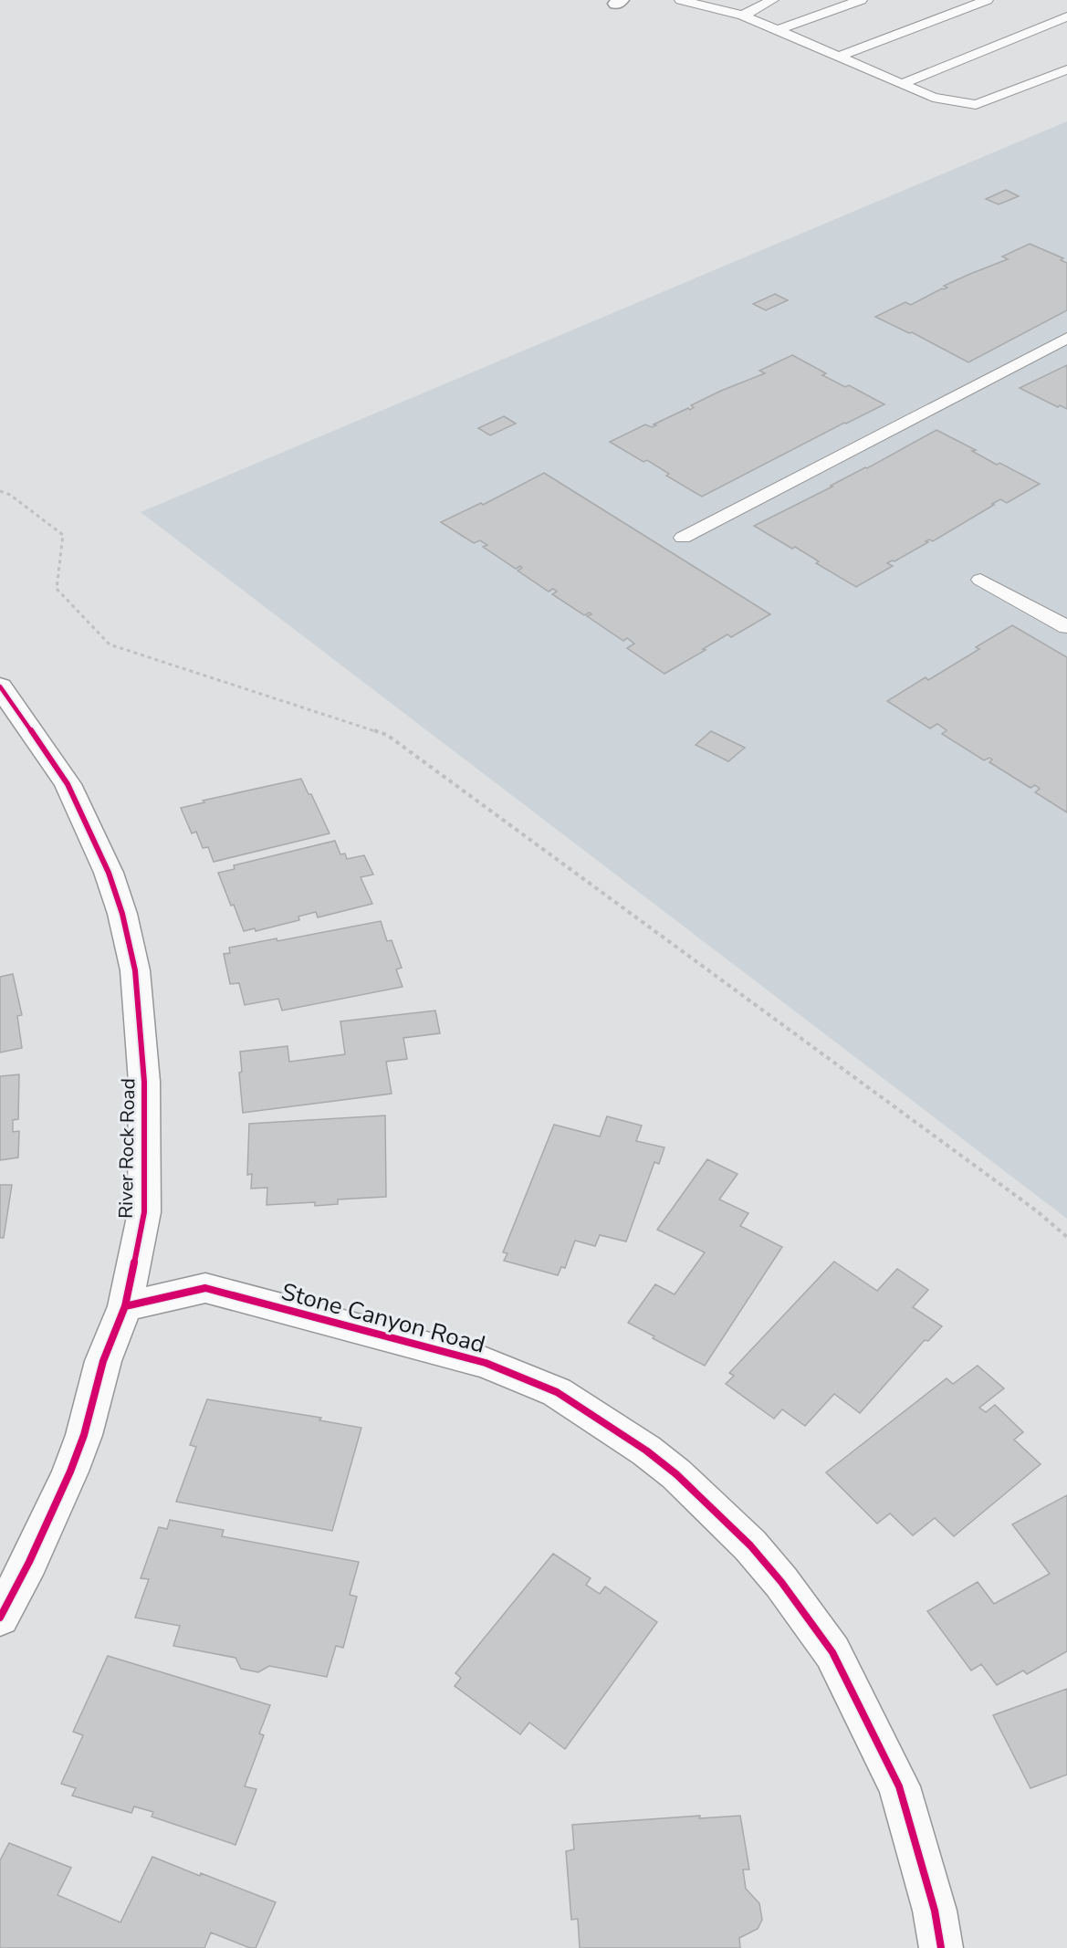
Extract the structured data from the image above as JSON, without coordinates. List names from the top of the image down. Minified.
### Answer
{"streets":{"street":["River Rock Road","Stone Canyon Road"]},"crossings":[["River Rock Road","Stone Canyon Road"]]}
